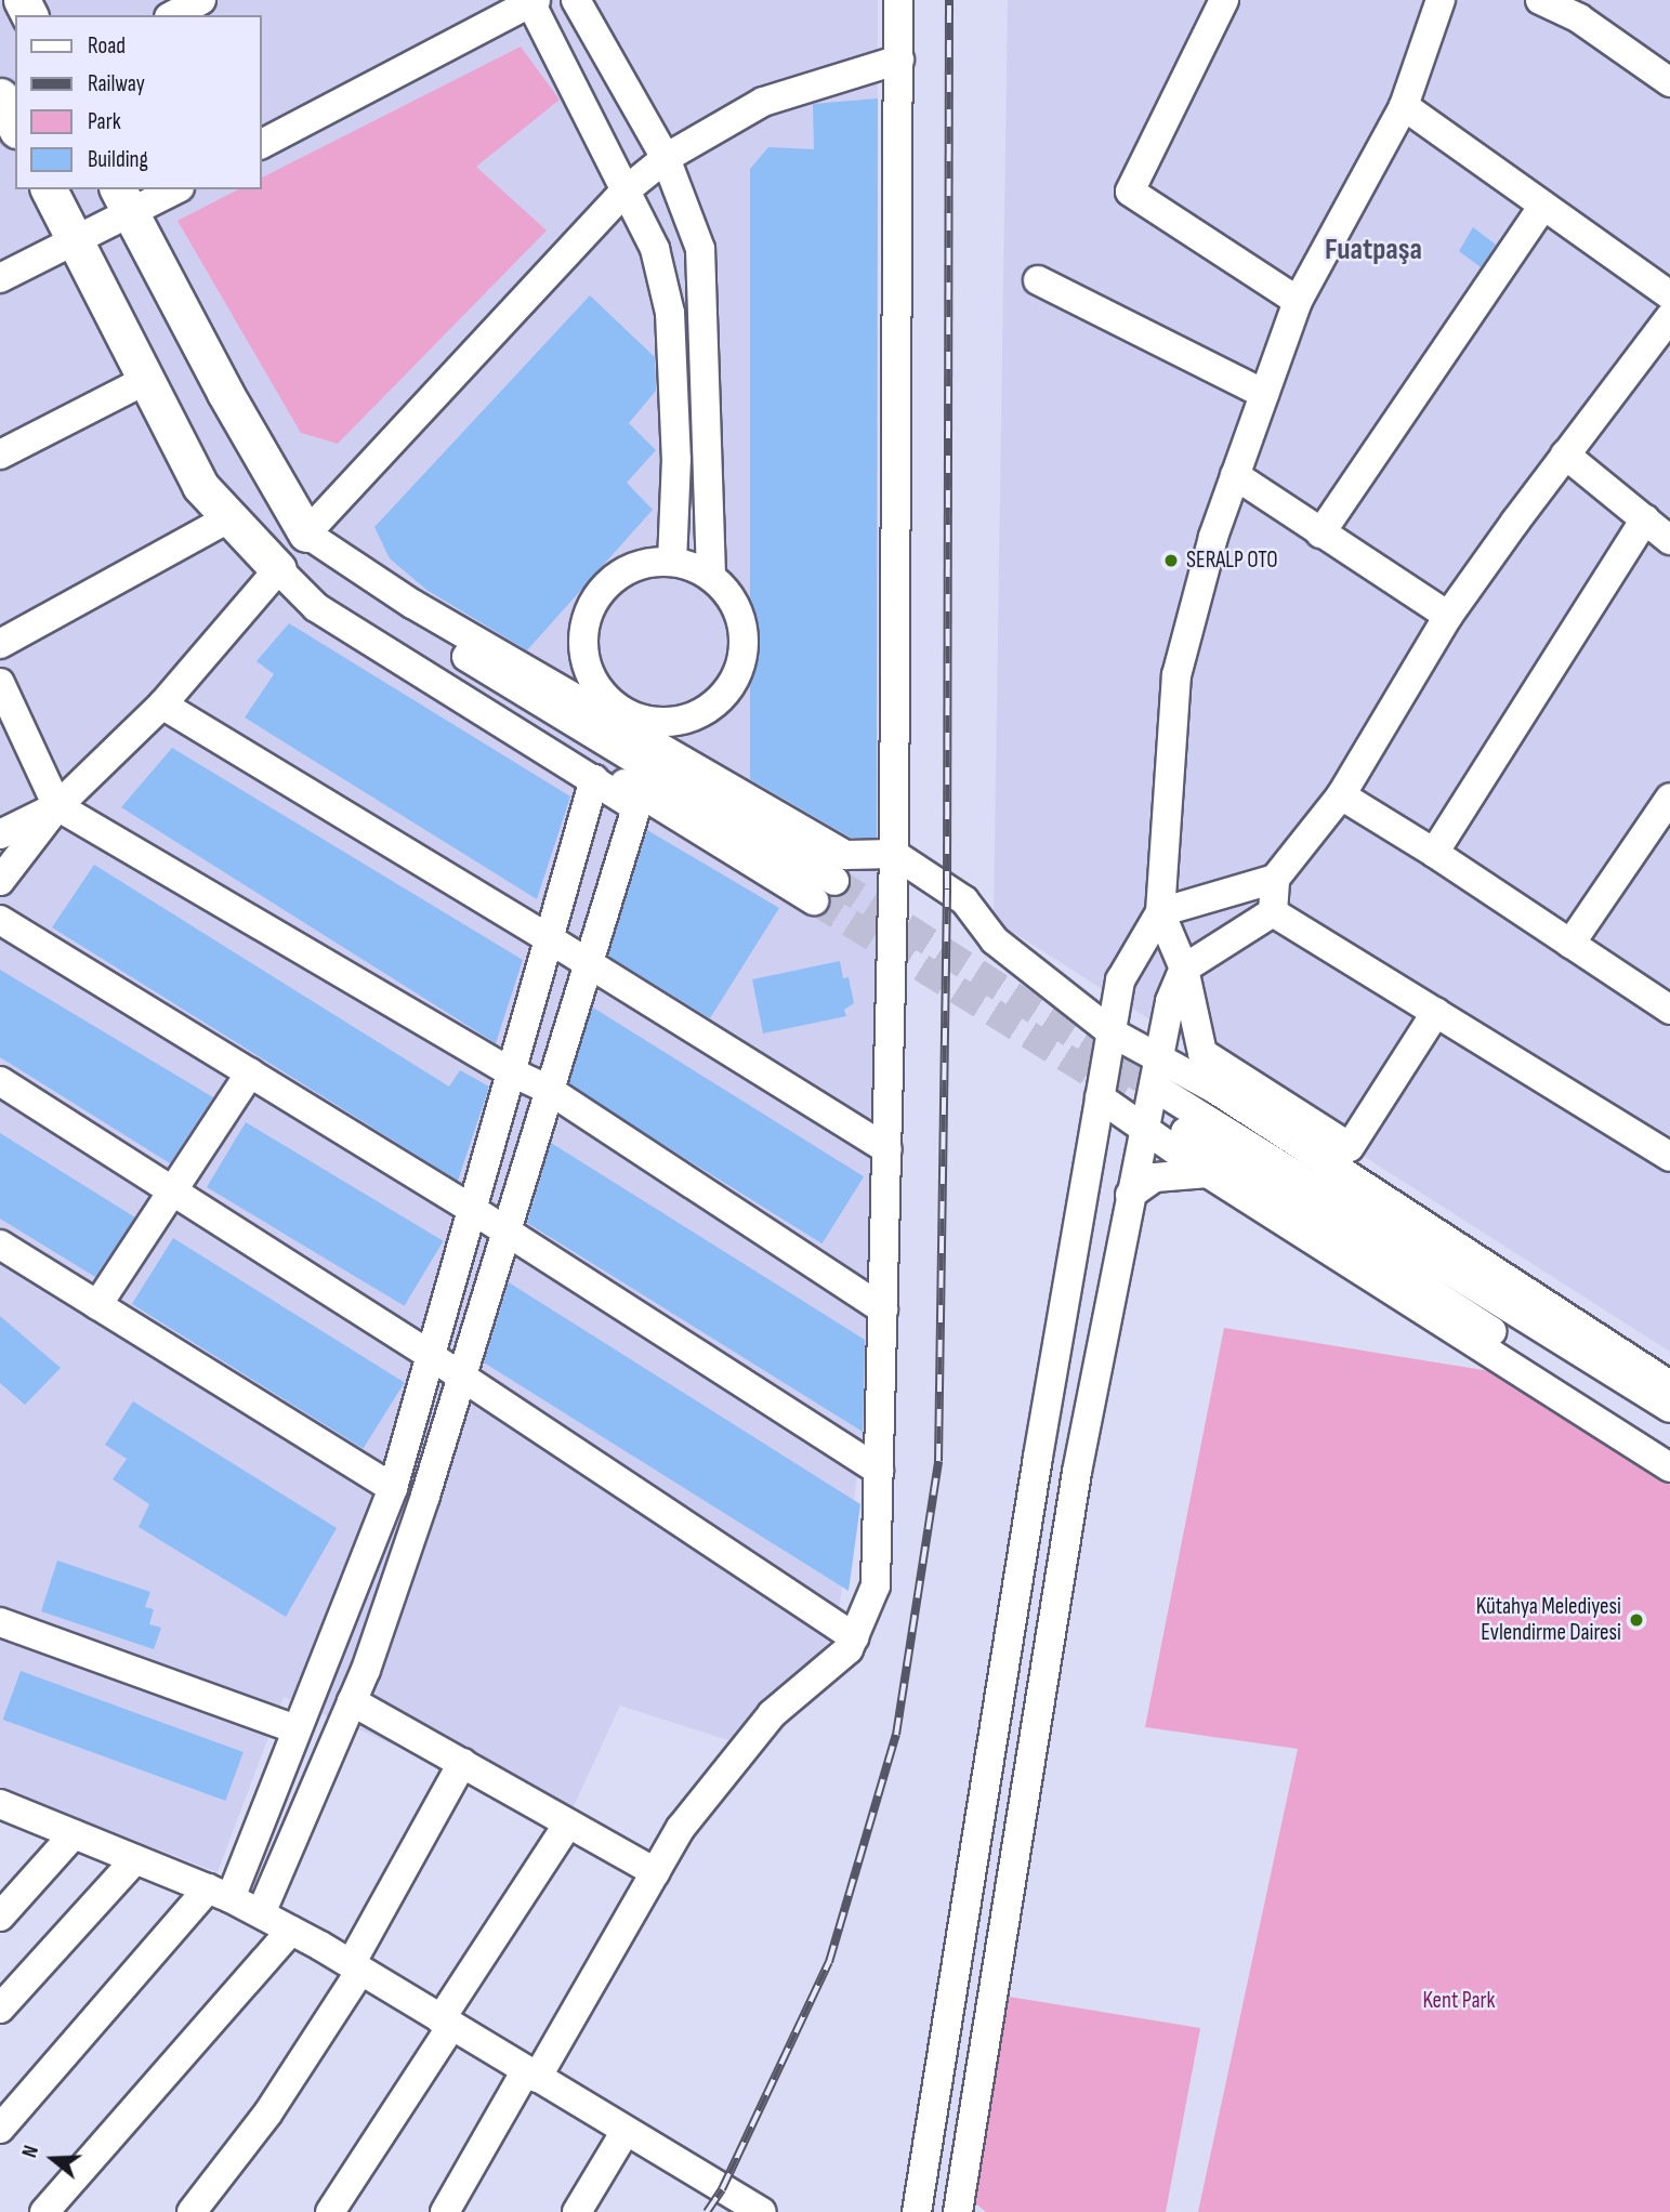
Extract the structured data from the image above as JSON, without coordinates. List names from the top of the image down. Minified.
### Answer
{"districts":["Fuatpaşa"],"parks":["Kent Park"],"places":["SERALP OTO","Kütahya Melediyesi Evlendirme Dairesi"],"legend":["Road","Railway","Park","Building"],"north":"left"}
